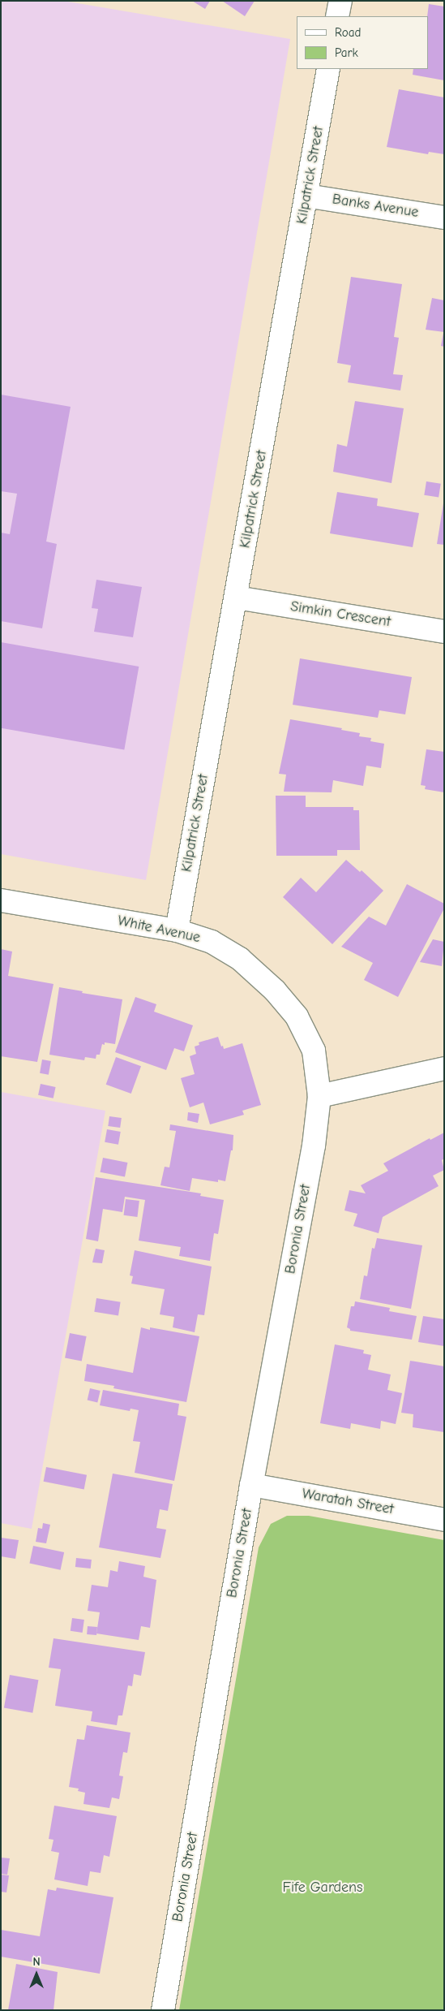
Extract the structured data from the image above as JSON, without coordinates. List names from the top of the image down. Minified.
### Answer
{"streets":{"street":["Kilpatrick Street","Banks Avenue","Simkin Crescent","White Avenue","Boronia Street","Waratah Street"]},"crossings":[["Kilpatrick Street","Banks Avenue"],["Kilpatrick Street","Simkin Crescent"],["Kilpatrick Street","White Avenue"],["White Avenue","Boronia Street"],["Boronia Street","Waratah Street"]],"parks":["Fife Gardens"],"legend":["Road","Park"],"north":"top"}
